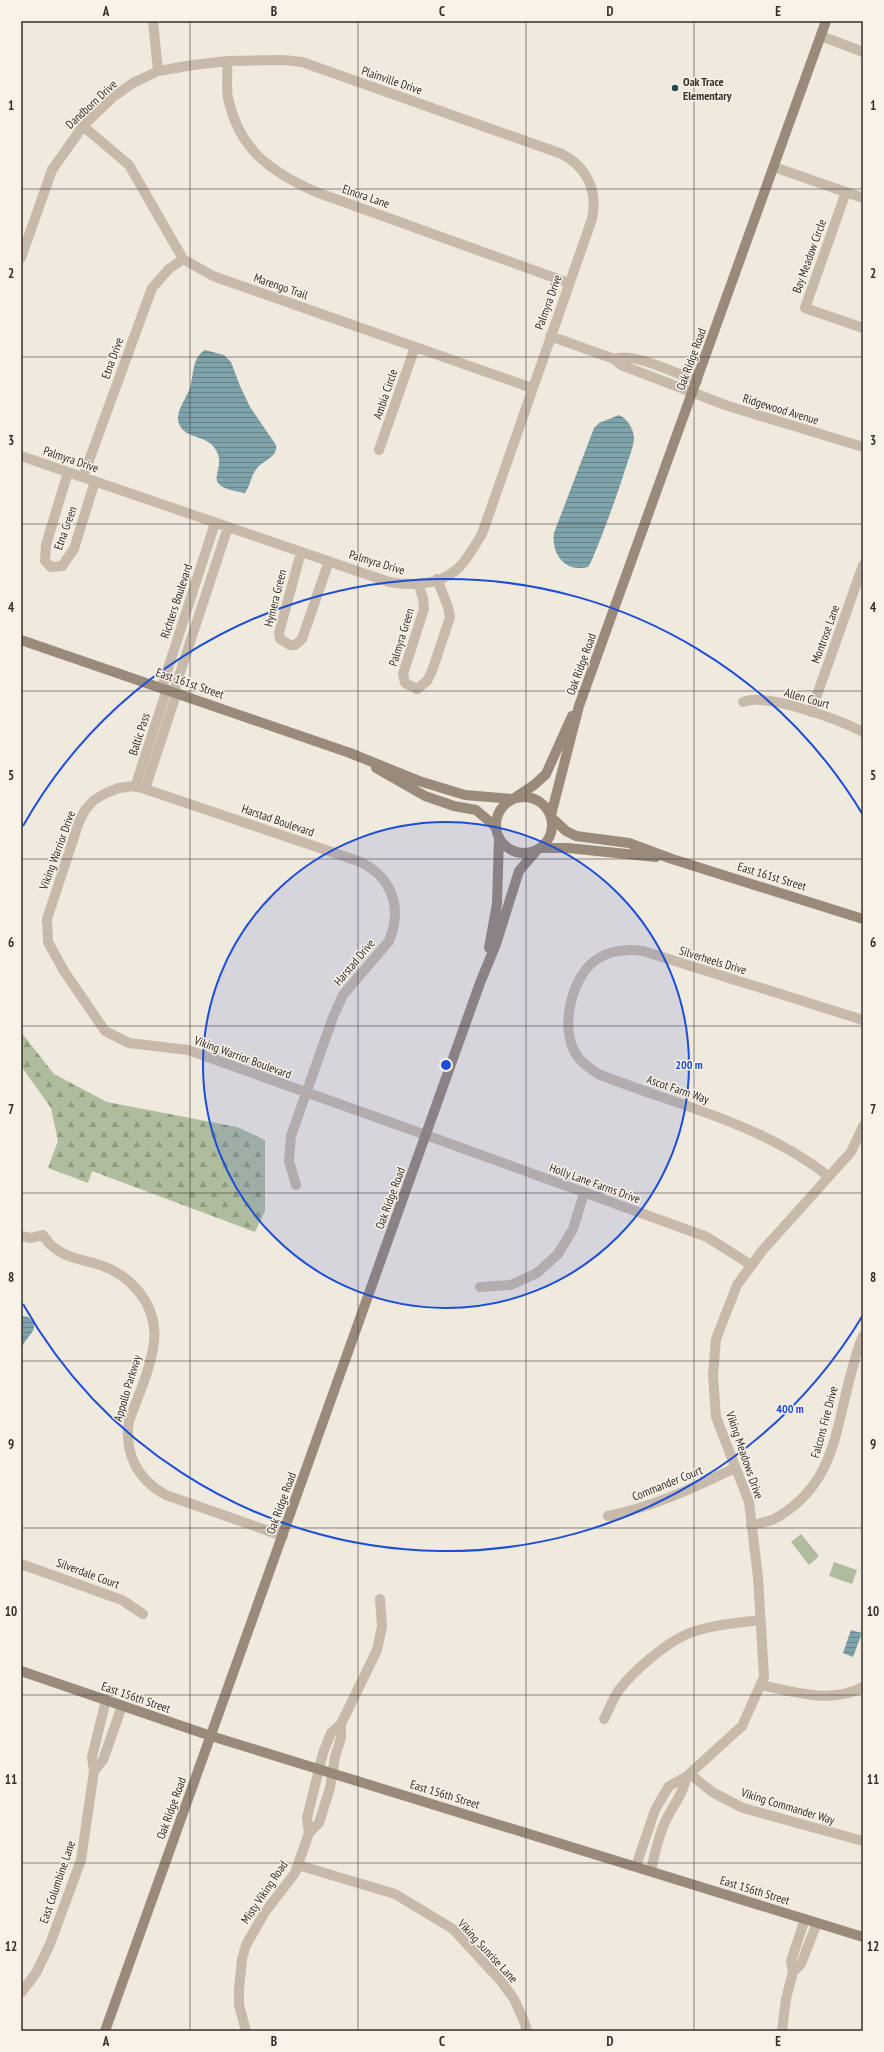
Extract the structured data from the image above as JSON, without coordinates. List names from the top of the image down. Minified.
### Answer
{"streets":{"street":["Plainville Drive","Dandborn Drive","Elnora Lane","Bay Meadow Circle","Marengo Trail","Palmyra Drive","Etna Drive","Oak Ridge Road","Ambia Circle","Ridgewood Avenue","Etna Green","Hymera Green","Richters Boulevard","Montrose Lane","Palmyra Green","East 161st Street","Allen Court","Baltic Pass","Harstad Boulevard","Viking Warrior Drive","Silverheels Drive","Harstad Drive","Viking Warrior Boulevard","Ascot Farm Way","Holly Lane Farms Drive","Appollo Parkway","Falcons Fire Drive","Viking Meadows Drive","Commander Court","Silverdale Court","East 156th Street","Viking Commander Way","East Columbine Lane","Misty Viking Road","Viking Sunrise Lane"]},"crossings":[["Plainville Drive","Dandborn Drive"],["Plainville Drive","Elnora Lane"],["Plainville Drive","Palmyra Drive"],["Dandborn Drive","Marengo Trail"],["Elnora Lane","Palmyra Drive"],["Marengo Trail","Palmyra Drive"],["Marengo Trail","Etna Drive"],["Marengo Trail","Ambia Circle"],["Palmyra Drive","Etna Drive"],["Palmyra Drive","Etna Green"],["Palmyra Drive","Hymera Green"],["Palmyra Drive","Richters Boulevard"],["Palmyra Drive","Palmyra Green"],["Oak Ridge Road","Ridgewood Avenue"],["Oak Ridge Road","East 161st Street"],["Oak Ridge Road","Viking Warrior Boulevard"],["Oak Ridge Road","Holly Lane Farms Drive"],["Oak Ridge Road","Appollo Parkway"],["Oak Ridge Road","East 156th Street"],["Richters Boulevard","East 161st Street"],["Richters Boulevard","Baltic Pass"],["Montrose Lane","Allen Court"],["East 161st Street","Baltic Pass"],["Baltic Pass","Harstad Boulevard"],["Baltic Pass","Viking Warrior Drive"],["Harstad Boulevard","Viking Warrior Drive"],["Harstad Boulevard","Harstad Drive"],["Viking Warrior Drive","Viking Warrior Boulevard"],["Silverheels Drive","Ascot Farm Way"],["Harstad Drive","Viking Warrior Boulevard"],["Viking Warrior Boulevard","Holly Lane Farms Drive"],["Ascot Farm Way","Viking Meadows Drive"],["Holly Lane Farms Drive","Viking Meadows Drive"],["Falcons Fire Drive","Viking Meadows Drive"],["Viking Meadows Drive","Commander Court"],["Viking Meadows Drive","East 156th Street"],["Viking Meadows Drive","Viking Commander Way"],["East 156th Street","East Columbine Lane"],["East 156th Street","Misty Viking Road"],["Misty Viking Road","Viking Sunrise Lane"]],"places":["Oak Trace Elementary"],"grid":{"columns":["A","B","C","D","E"],"rows":["1","2","3","4","5","6","7","8","9","10","11","12"]},"rings":["200 m","400 m"]}
